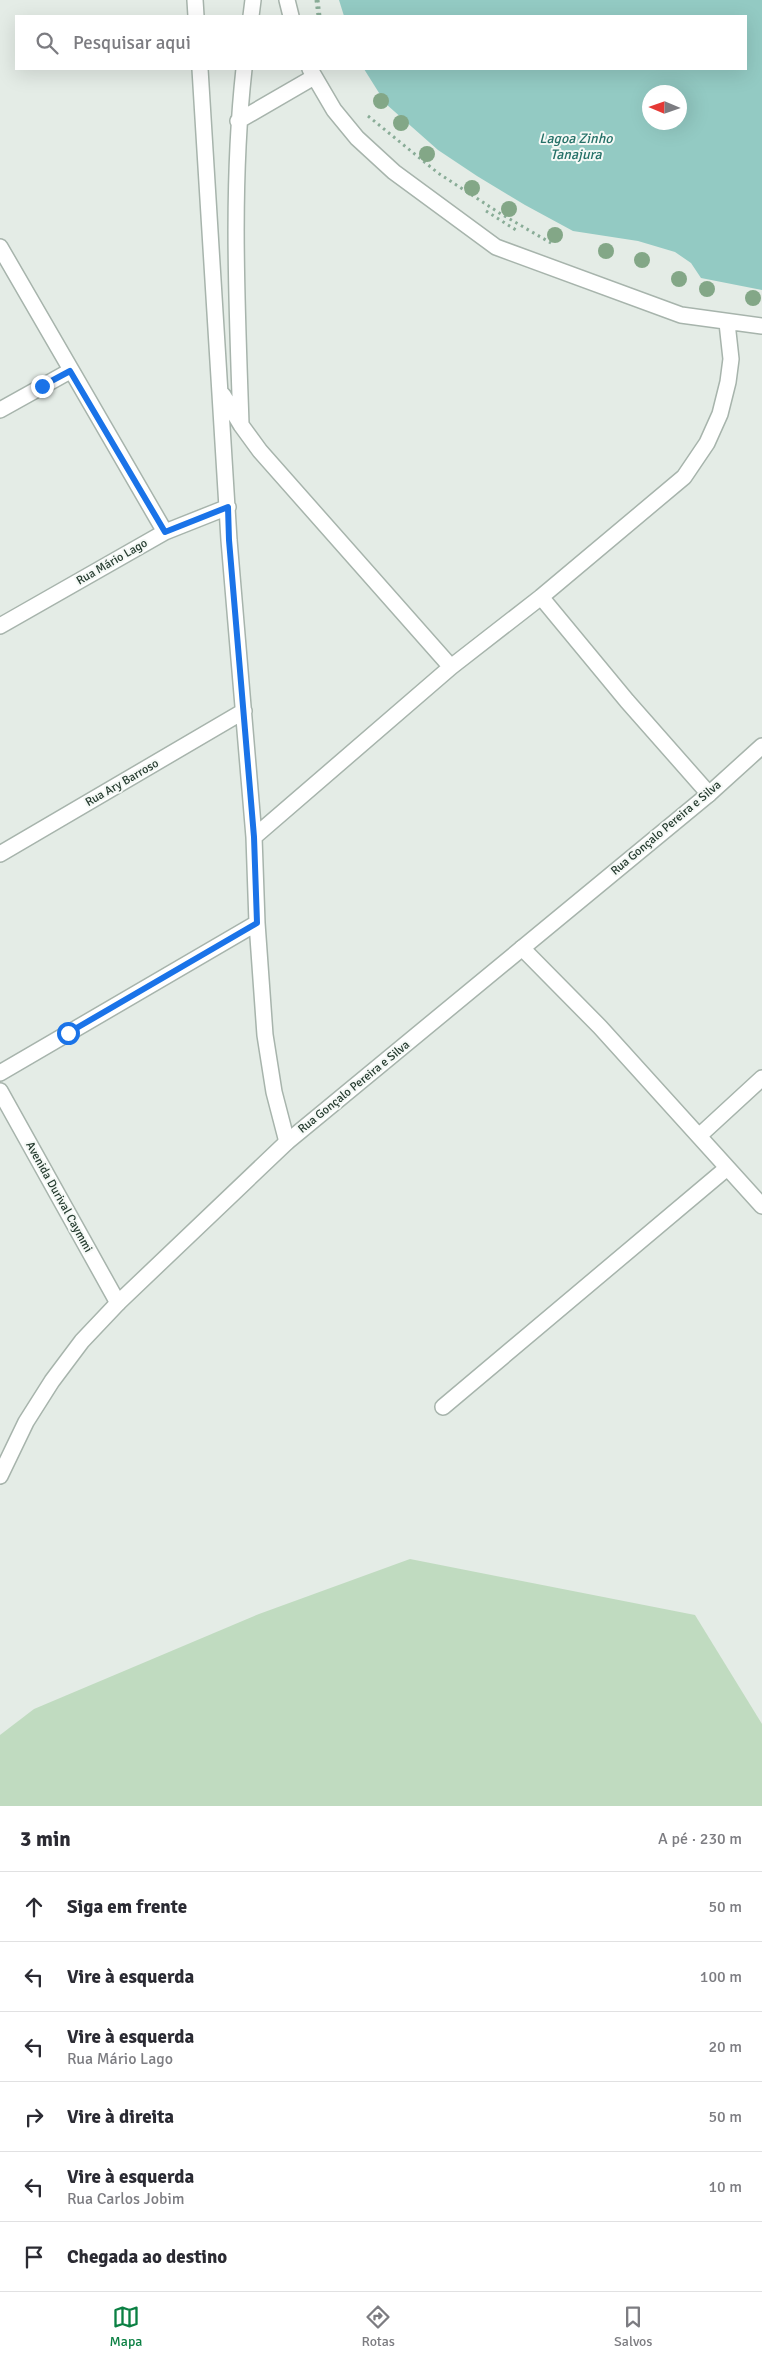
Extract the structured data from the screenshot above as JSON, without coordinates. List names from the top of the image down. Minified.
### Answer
{"streets":{"street":["Rua Mário Lago","Rua Ary Barroso","Rua Gonçalo Pereira e Silva","Avenida Durival Caymmi"]},"crossings":[["Rua Gonçalo Pereira e Silva","Avenida Durival Caymmi"]],"water":["Lagoa Zinho Tanajura"],"north":"left","page":{"search":"Pesquisar aqui","heading":["3 min","A pé · 230 m"],"list":[["Siga em frente","50 m"],["Vire à esquerda","100 m"],["Vire à esquerda","Rua Mário Lago","20 m"],["Vire à direita","50 m"],["Vire à esquerda","Rua Carlos Jobim","10 m"],"Chegada ao destino"],"nav":["Mapa","Rotas","Salvos"]}}
